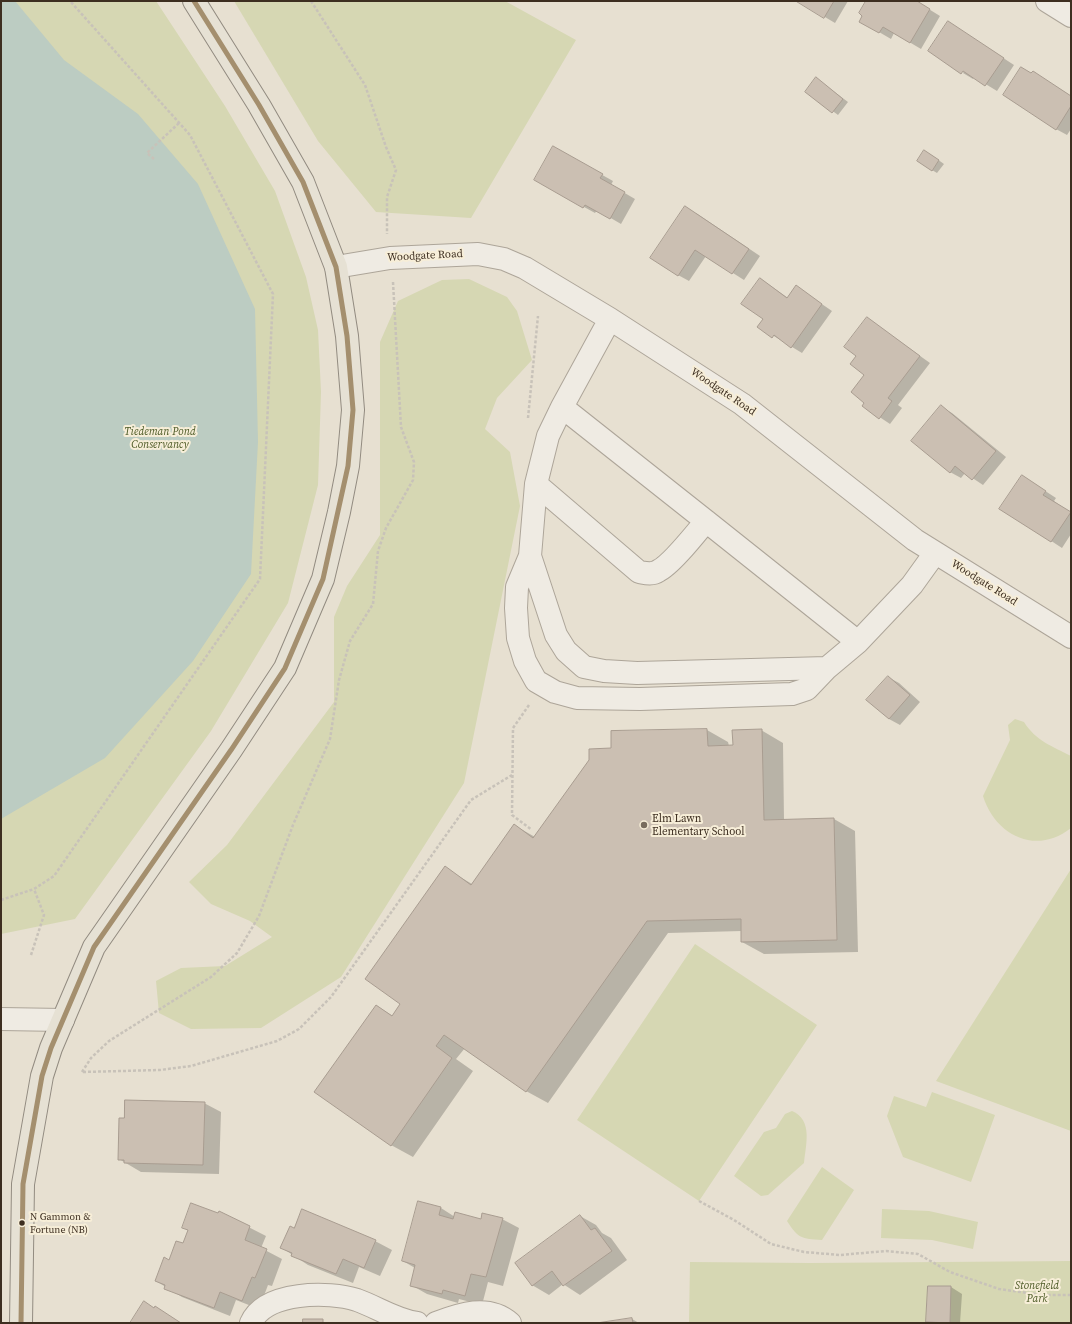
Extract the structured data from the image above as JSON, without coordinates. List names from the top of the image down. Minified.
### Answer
{"streets":{"street":["Woodgate Road"]},"parks":["Tiedeman Pond Conservancy","Stonefield Park"],"places":["Elm Lawn Elementary School","N Gammon & Fortune (NB)"]}
